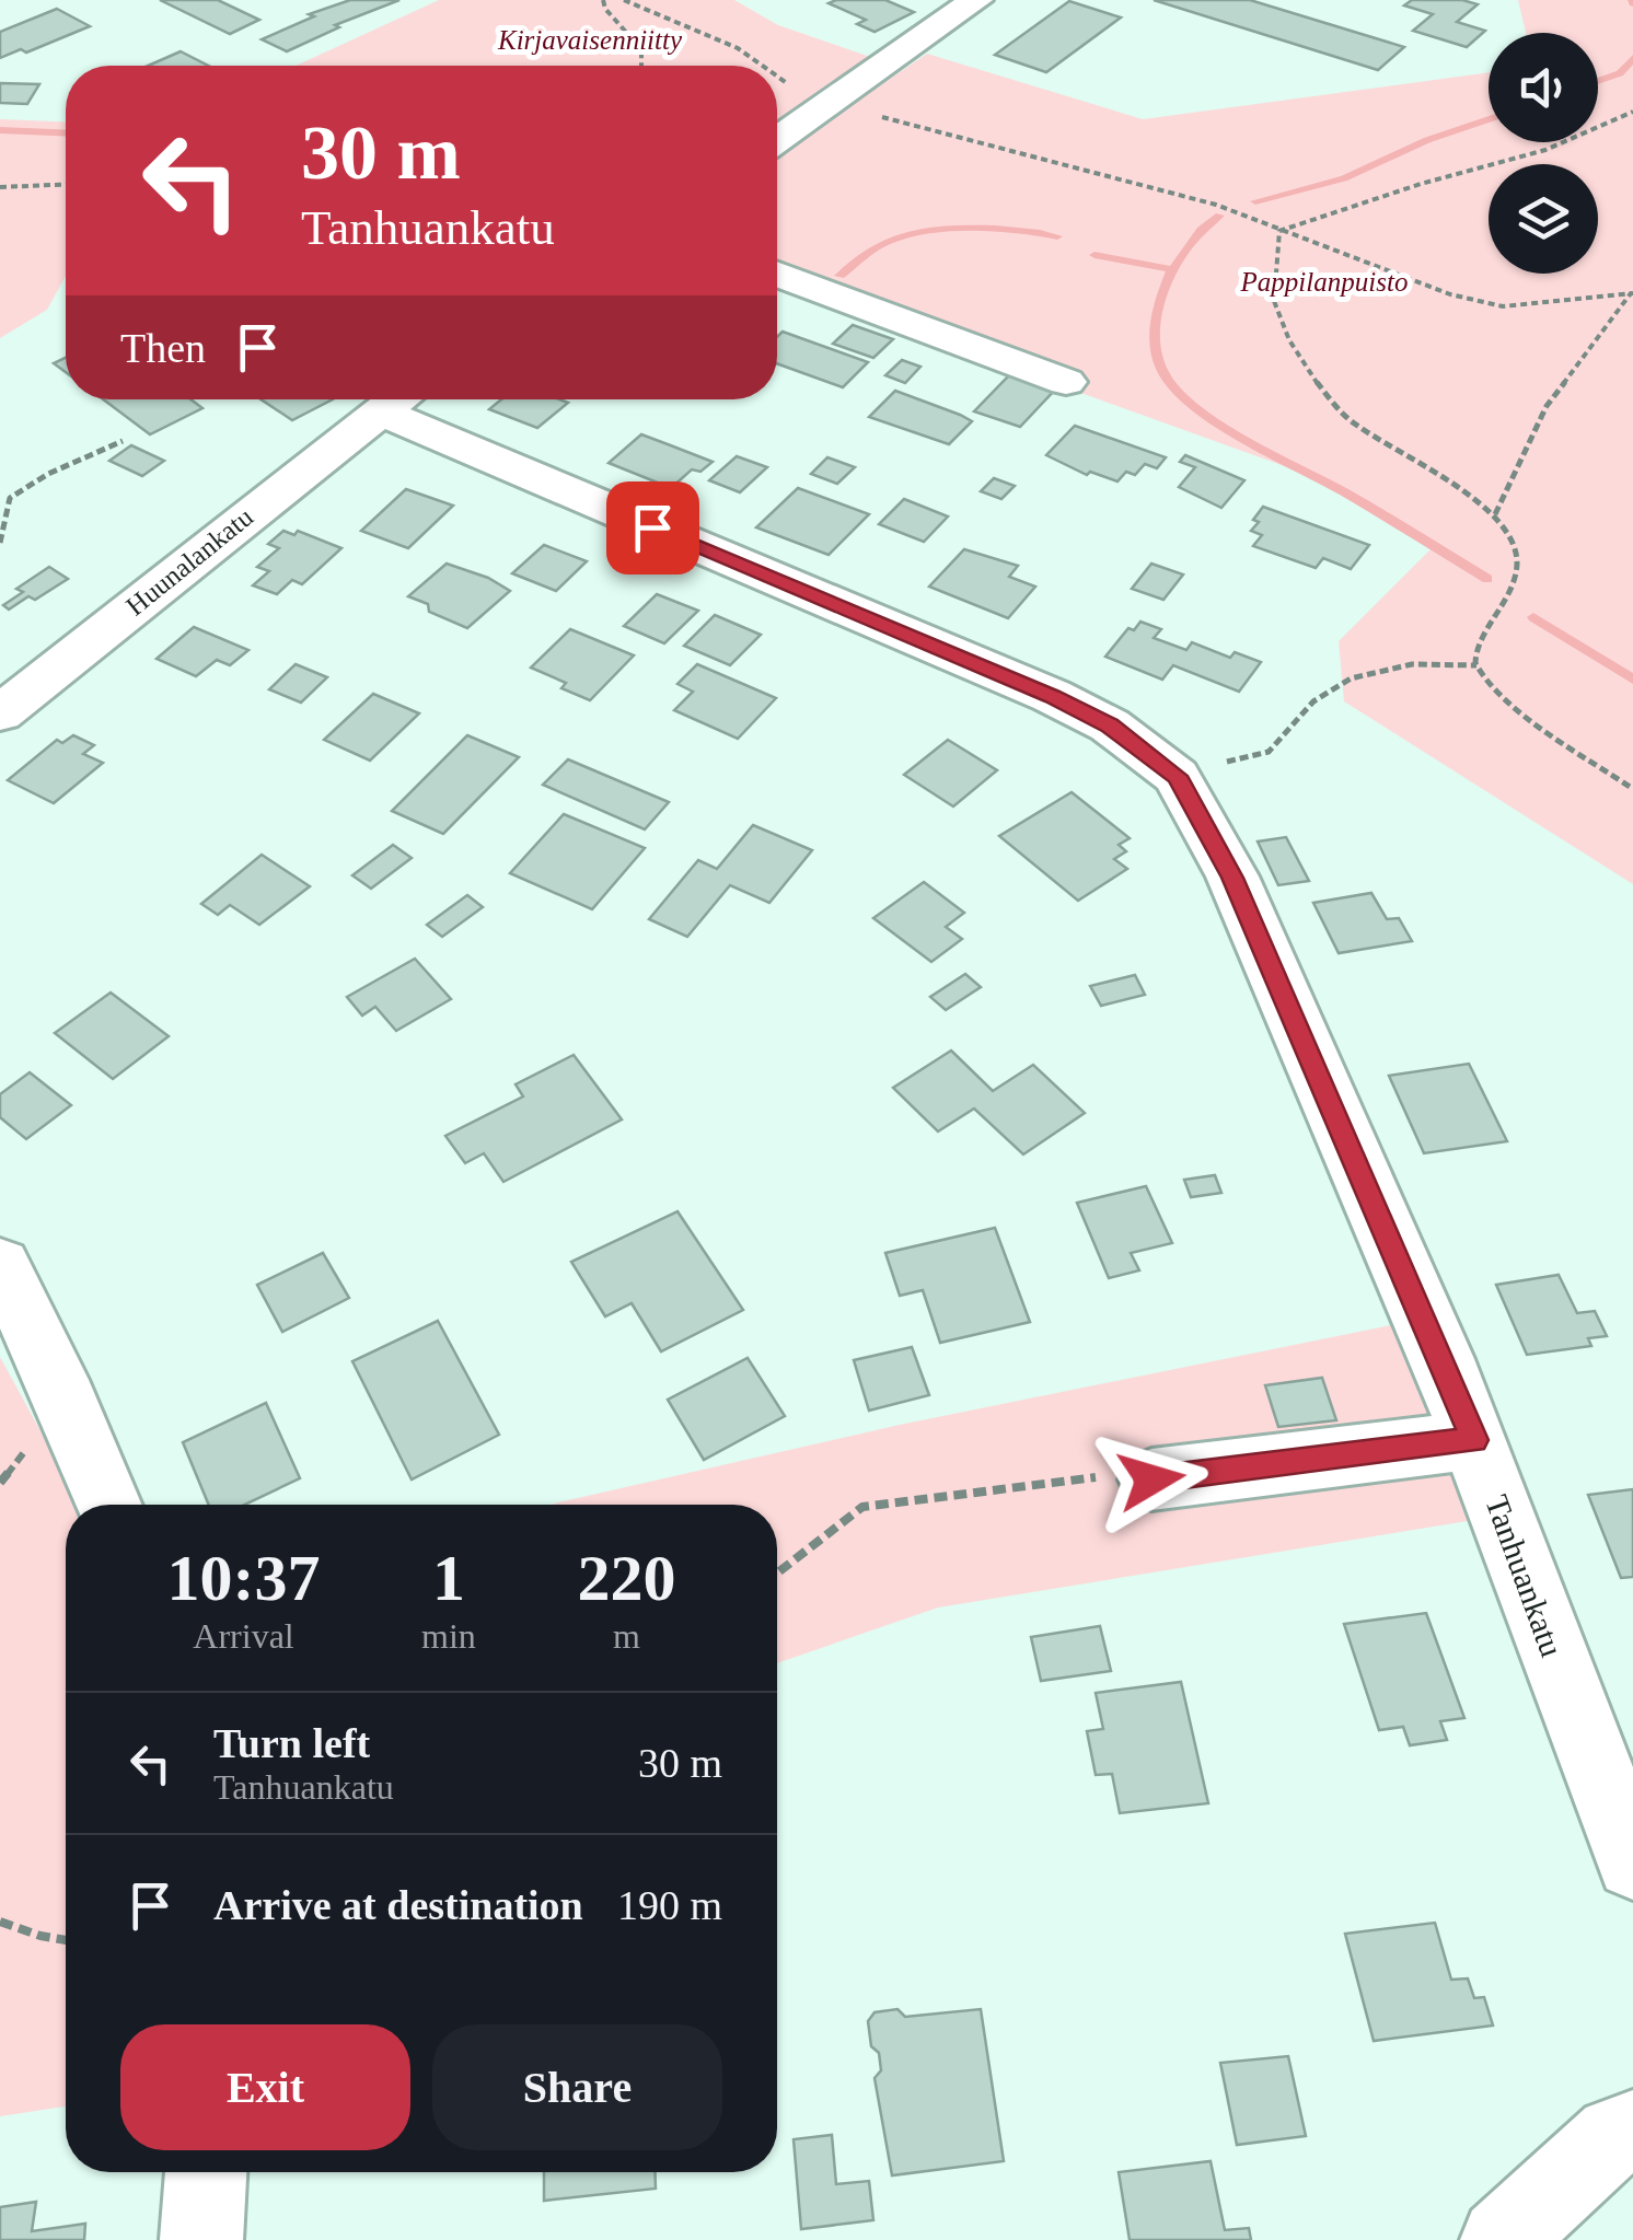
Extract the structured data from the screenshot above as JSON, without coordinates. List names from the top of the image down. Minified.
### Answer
{"streets":{"street":["Huunalankatu","Tanhuankatu"]},"parks":["Kirjavaisenniitty","Pappilanpuisto"],"page":{"turn":["30 m","Tanhuankatu"],"then":"Then","eta":["10:37","Arrival","1","min","220","m"],"list":[{"name":"Turn left","note":"Tanhuankatu","value":"30 m"},{"name":"Arrive at destination","value":"190 m"}],"buttons":["Exit","Share"]}}
